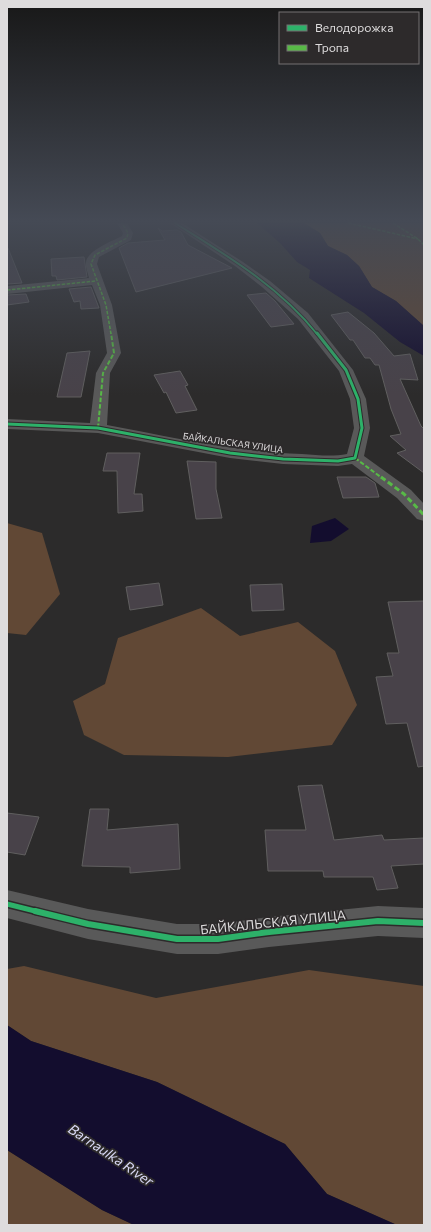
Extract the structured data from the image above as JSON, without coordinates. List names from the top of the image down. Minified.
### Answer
{"streets":{"street":["БАЙКАЛЬСКАЯ УЛИЦА"]},"water":["Barnaulka River"],"legend":["Велодорожка","Тропа"]}
